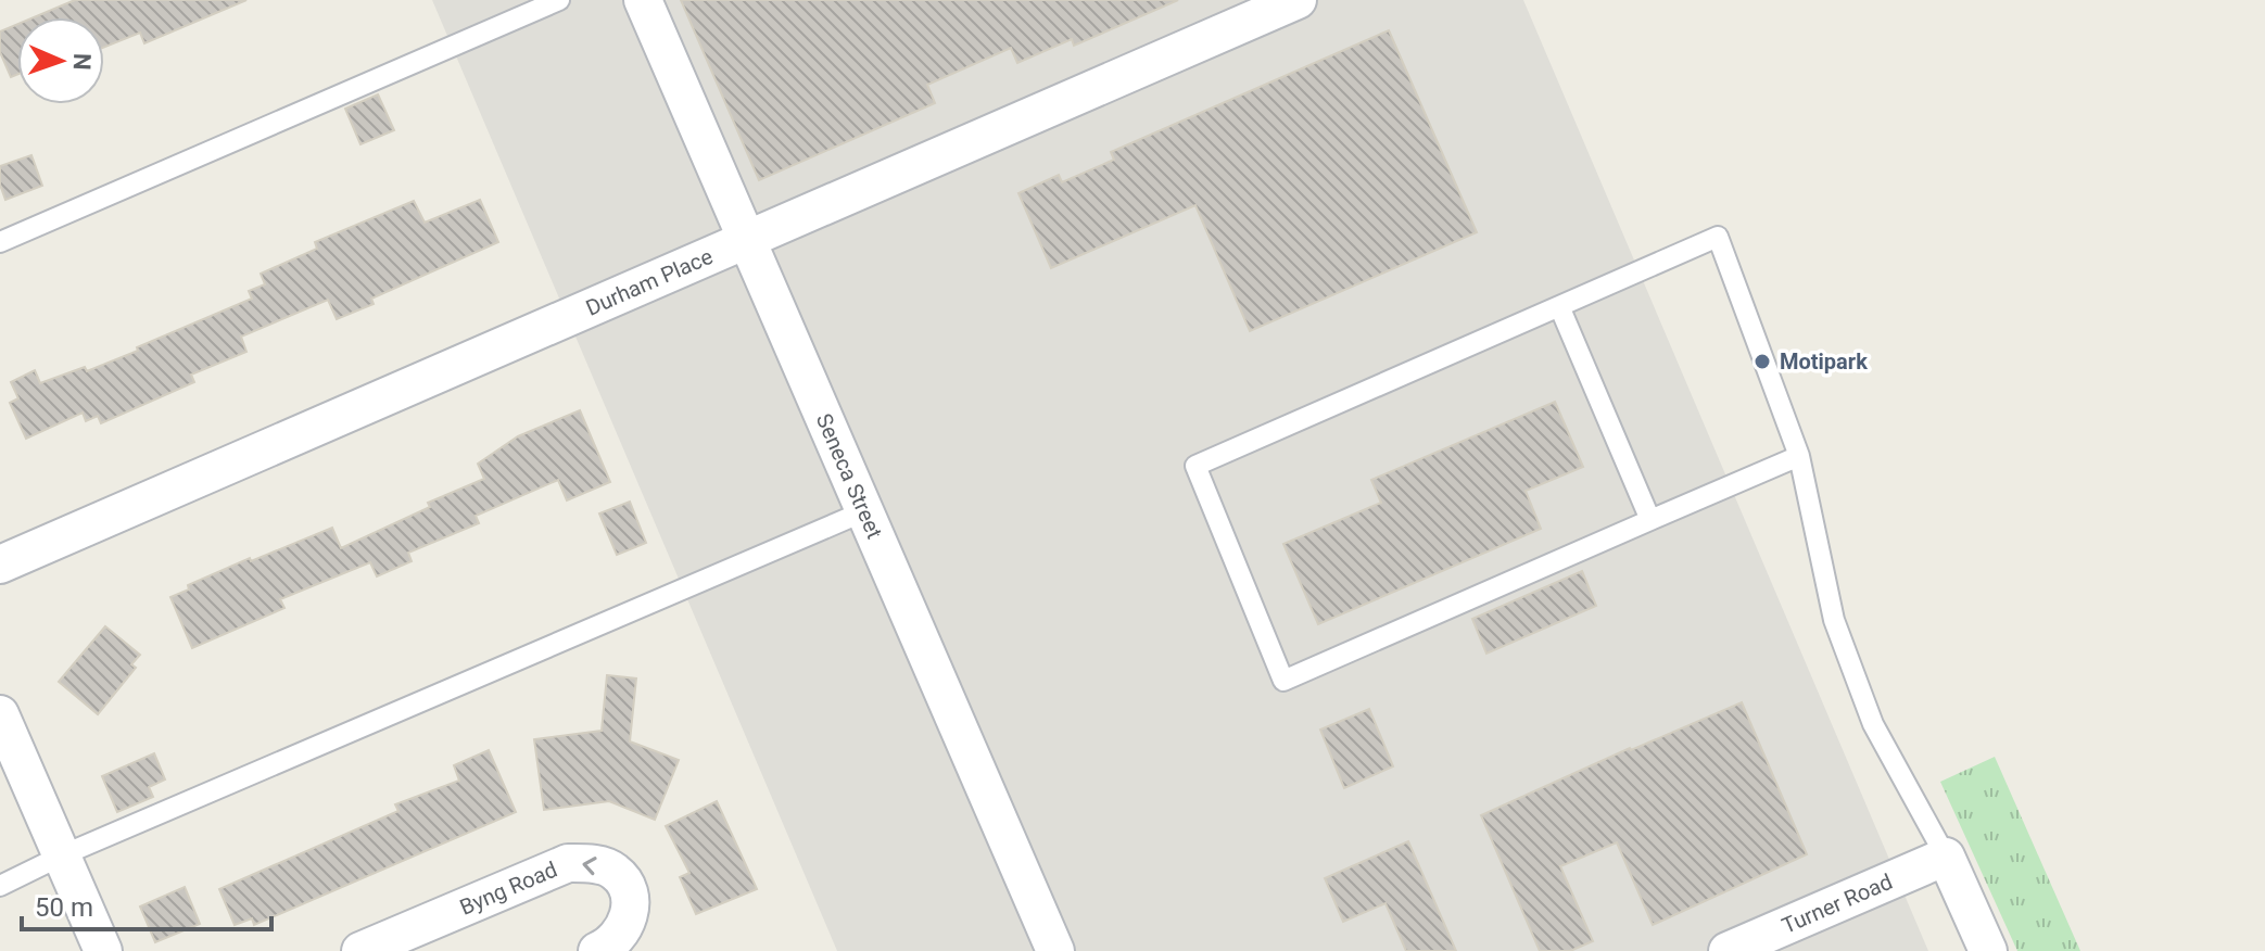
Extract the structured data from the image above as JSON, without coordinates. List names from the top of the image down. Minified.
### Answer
{"streets":{"street":["Durham Place","Seneca Street","Byng Road","Turner Road"]},"crossings":[["Durham Place","Seneca Street"]],"places":["Motipark"],"scale_bar":"50 m","north":"right"}
